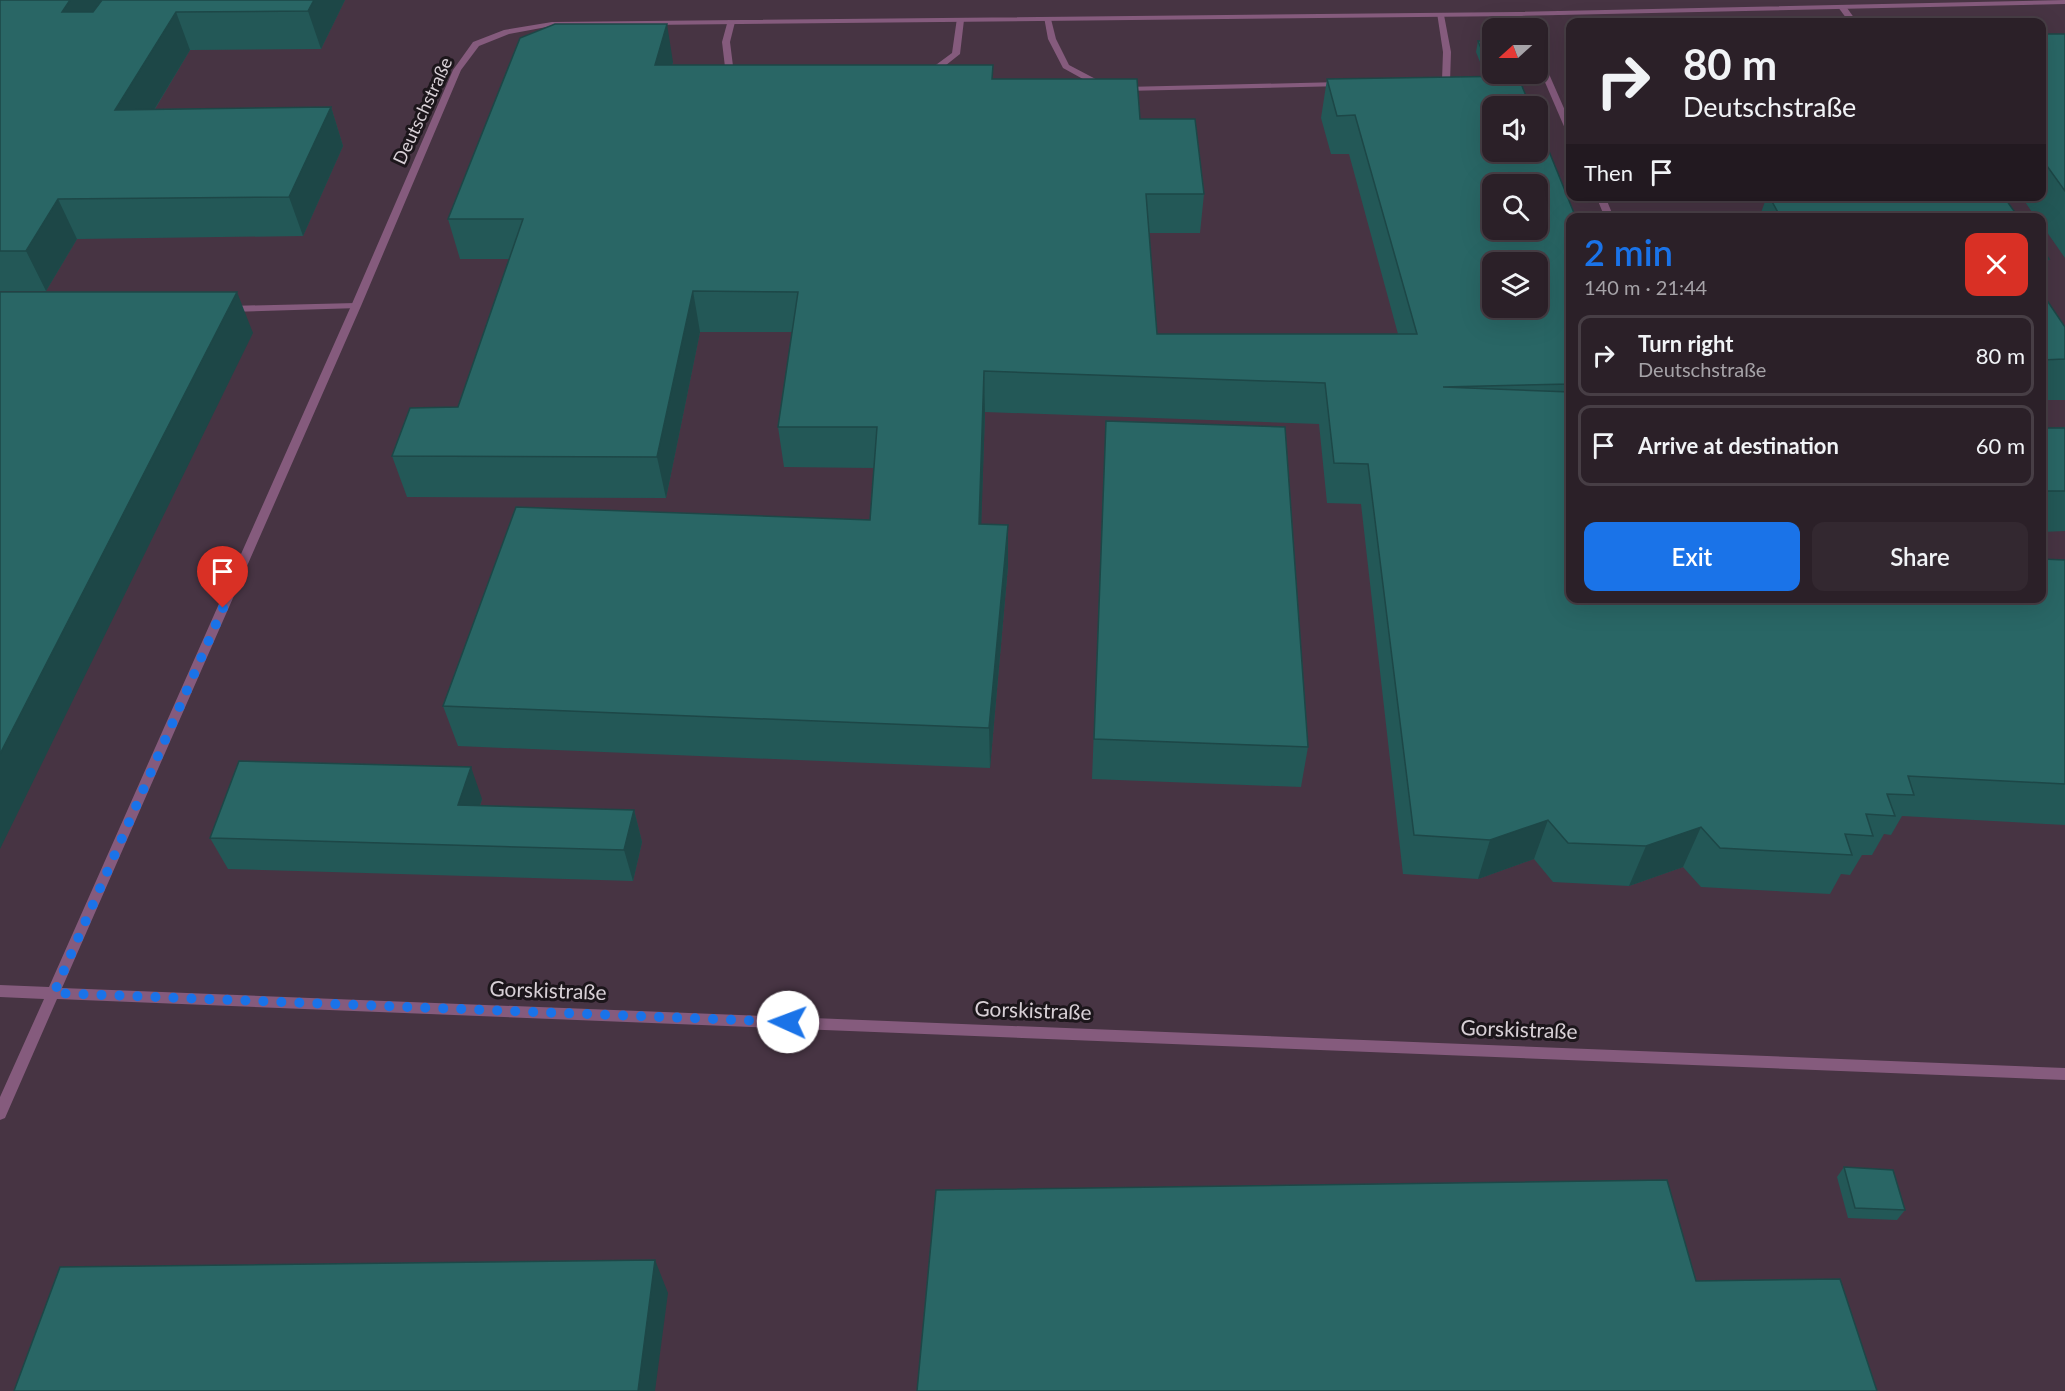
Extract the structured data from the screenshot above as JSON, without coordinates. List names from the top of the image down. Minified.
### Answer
{"streets":{"street":["Deutschstraße","Gorskistraße"]},"crossings":[["Deutschstraße","Gorskistraße"]],"north":"left","page":{"turn":["80 m","Deutschstraße"],"then":"Then","heading":["2 min","140 m · 21:44"],"list":[{"name":"Turn right","note":"Deutschstraße","value":"80 m"},{"name":"Arrive at destination","value":"60 m"}],"buttons":["Exit","Share"]}}
